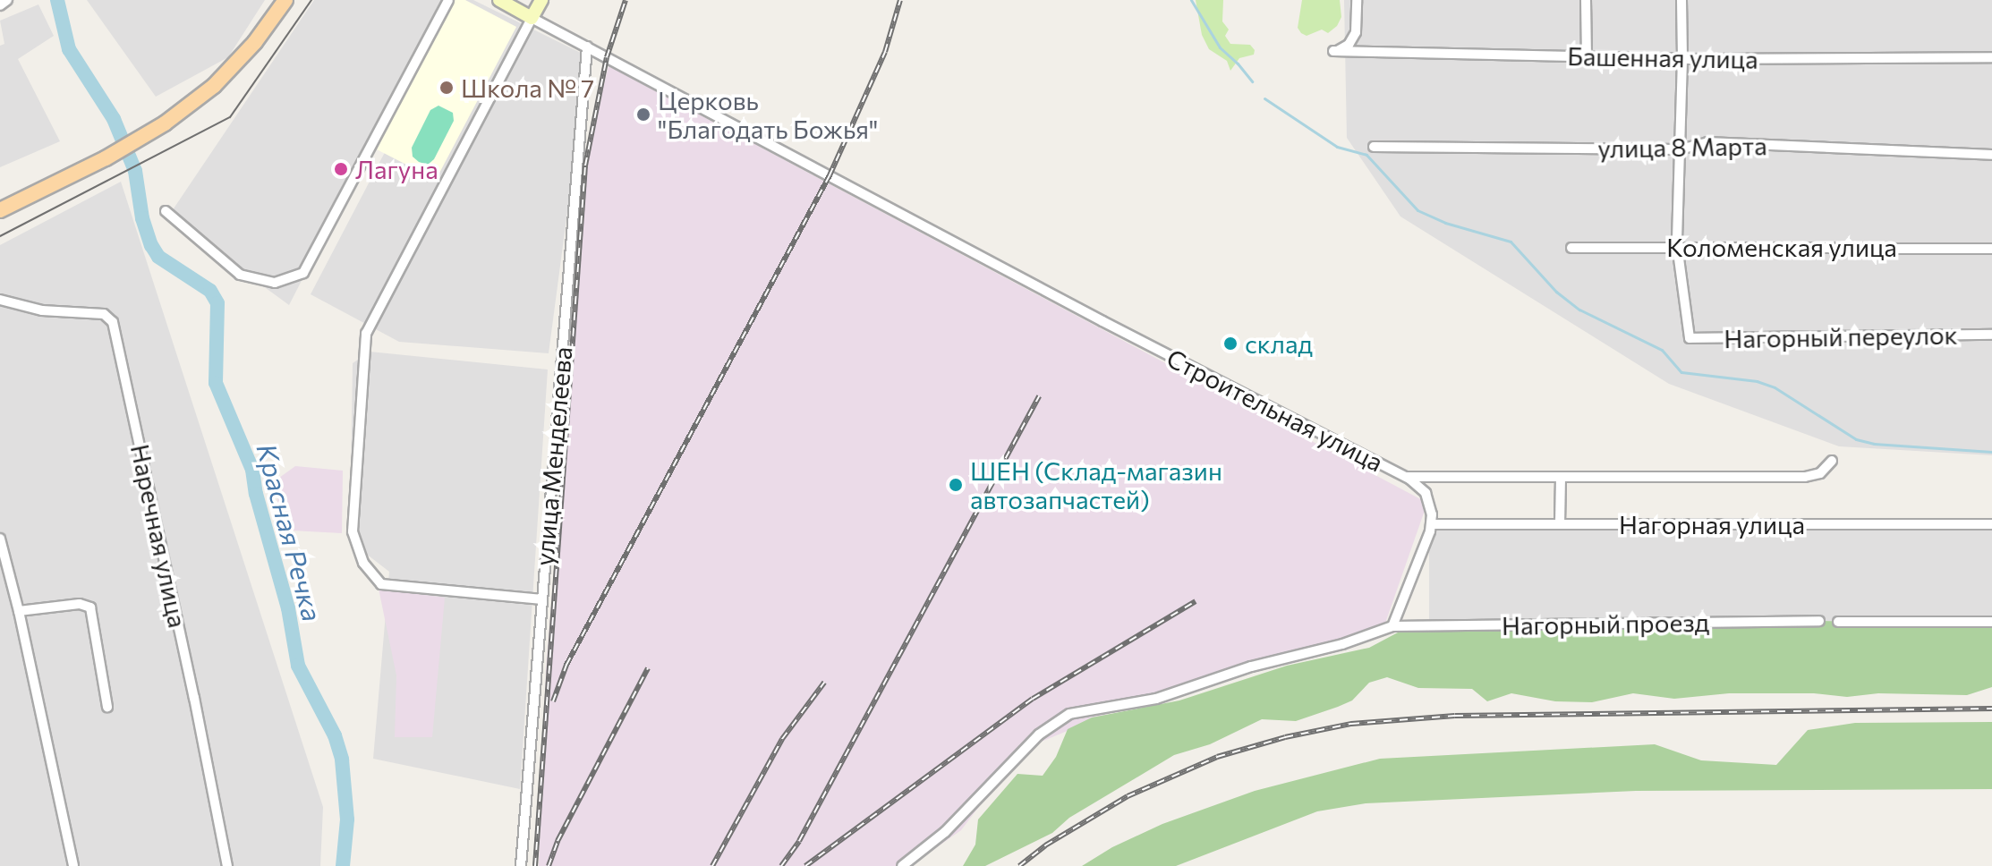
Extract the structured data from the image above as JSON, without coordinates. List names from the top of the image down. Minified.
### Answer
{"streets":{"street":["Башенная улица","улица 8 Марта","Коломенская улица","Нагорный переулок","Строительная улица","улица Менделеева","Нагорная улица","Наречная улица","Нагорный проезд"]},"crossings":[["Коломенская улица","Нагорный переулок"],["Строительная улица","улица Менделеева"],["Строительная улица","Нагорная улица"]],"water":["Красная Речка"],"places":["Школа № 7","Церковь \"Благодать Божья\"","Лагуна","склад","ШЕН (Склад-магазин автозапчастей)"]}
